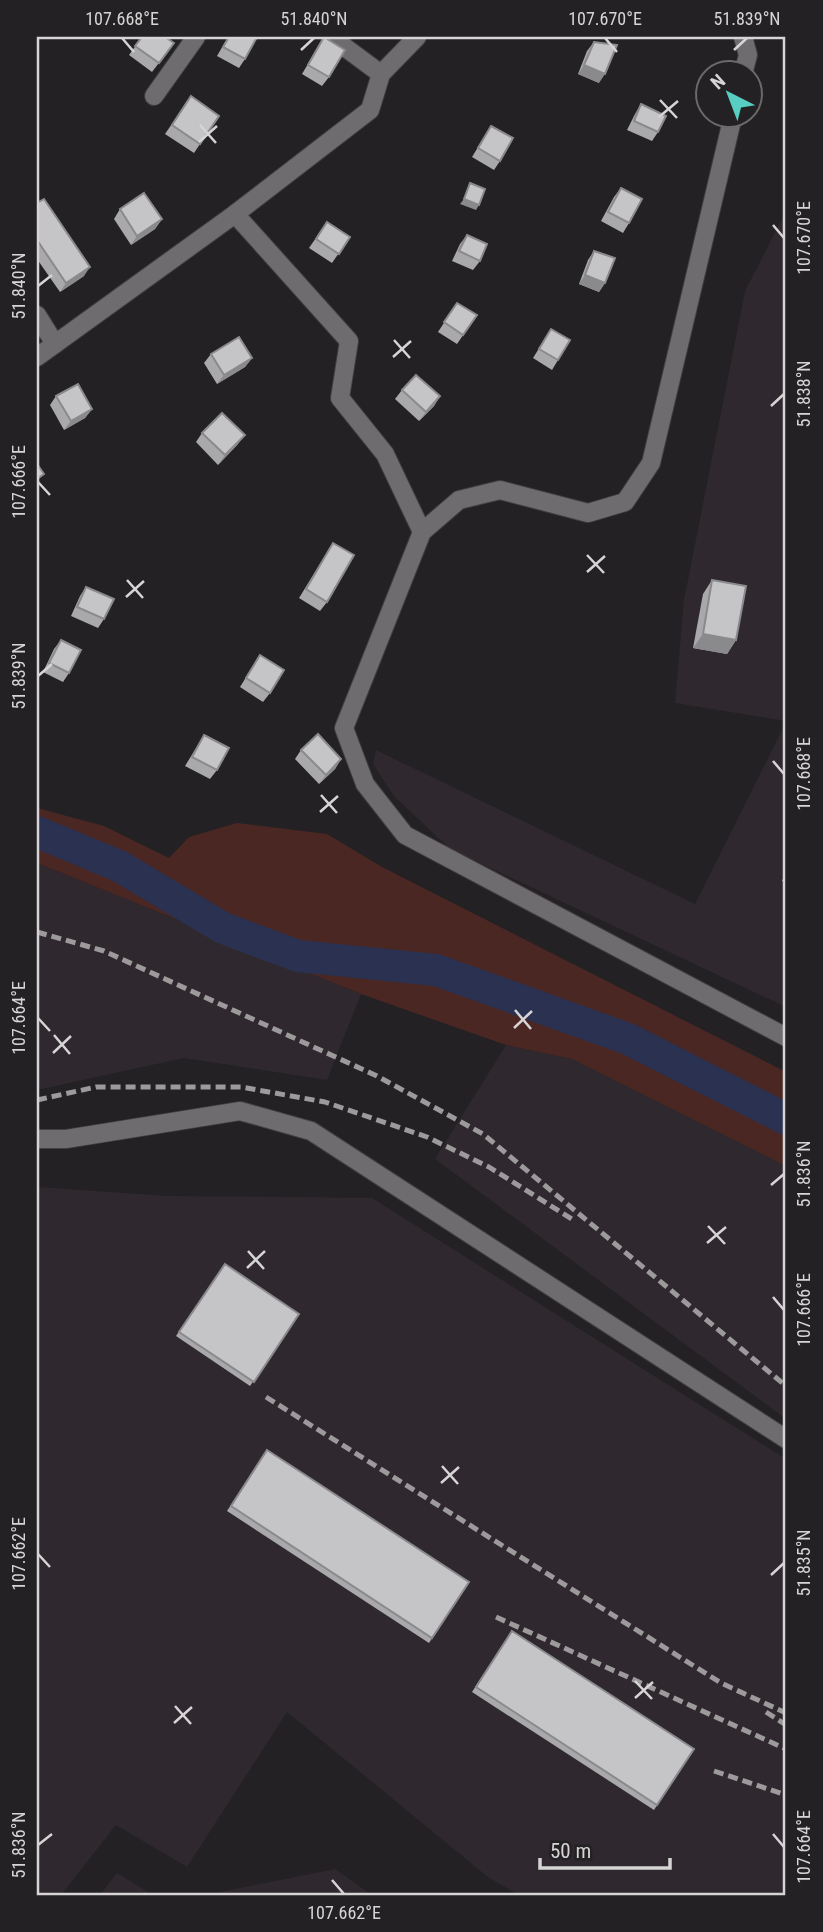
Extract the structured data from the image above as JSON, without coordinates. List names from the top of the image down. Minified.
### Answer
{"scale_bar":"50 m","north":"top left","coordinates":["107.668°E","51.840°N","107.670°E","51.839°N","51.838°N","107.666°E","107.664°E","51.836°N","107.662°E","51.835°N"]}
